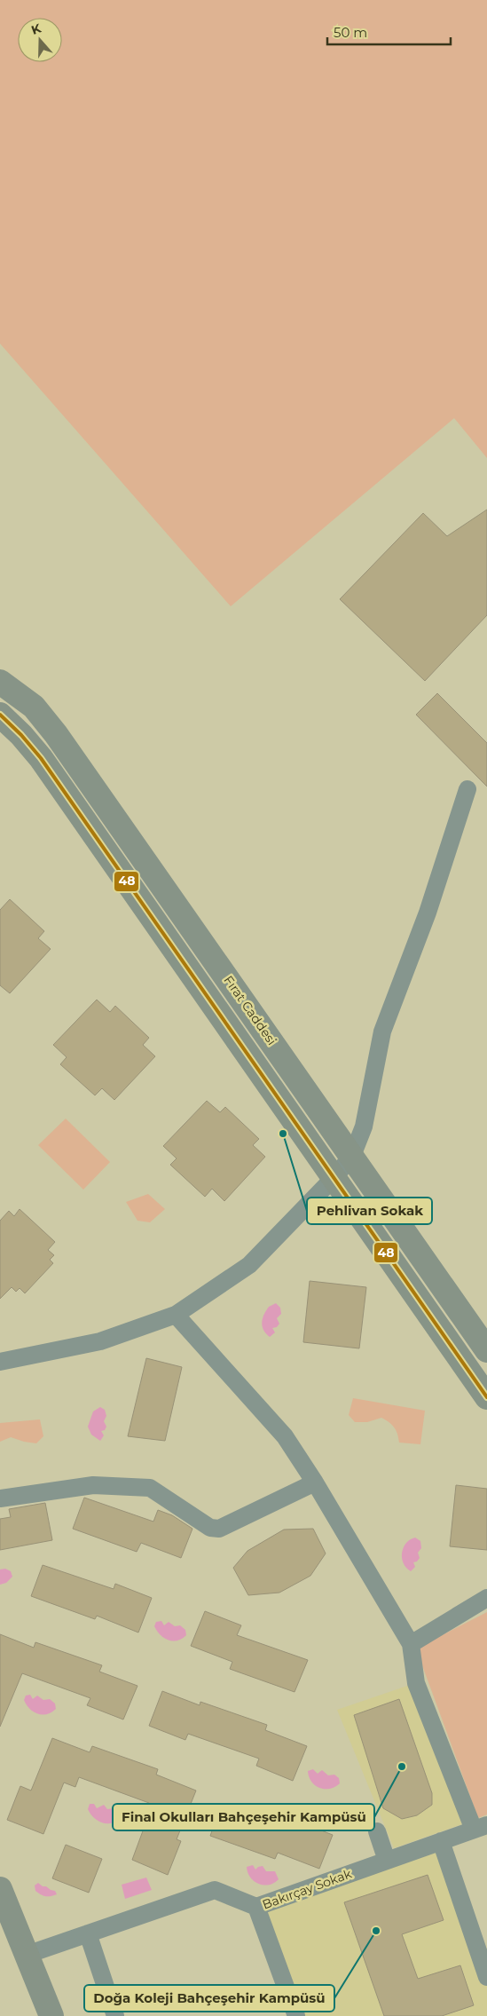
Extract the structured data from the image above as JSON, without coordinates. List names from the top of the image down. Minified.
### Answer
{"streets":{"main road":["Fırat Caddesi"],"street":["Bakırçay Sokak"]},"places":["Pehlivan Sokak","Final Okulları Bahçeşehir Kampüsü","Doğa Koleji Bahçeşehir Kampüsü"],"lines":["transit line 48"],"scale_bar":"50 m","north":"top"}
